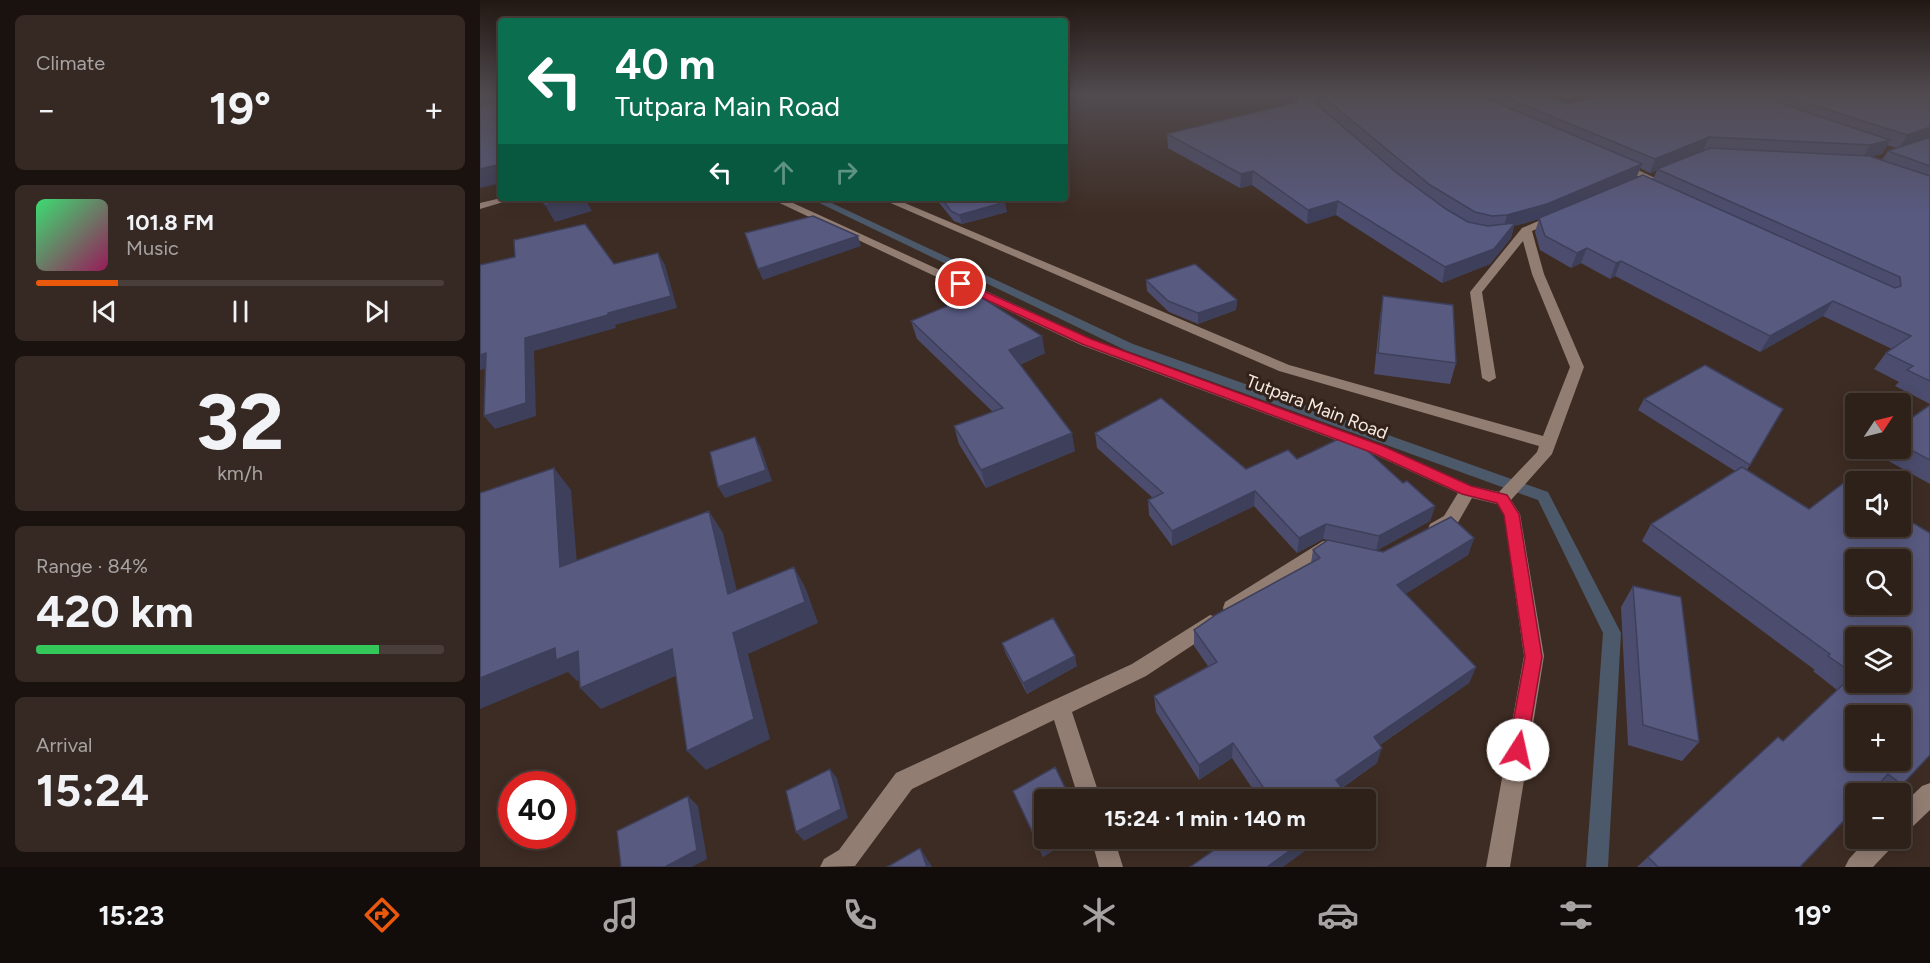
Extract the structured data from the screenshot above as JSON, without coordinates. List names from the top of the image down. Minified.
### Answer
{"streets":{"street":["Tutpara Main Road"]},"north":"top right","page":{"tile":["Climate",["32","km/h"],["Range · 84%","420 km"],["Arrival","15:24"]],"turn":["40 m","Tutpara Main Road"],"heat":["−","19°","+"],"song":["101.8 FM","Music"],"map_buttons":["+","−"],"limit":"40","trip":"15:24 · 1 min · 140 m","tabs":["15:23","19°"]}}
